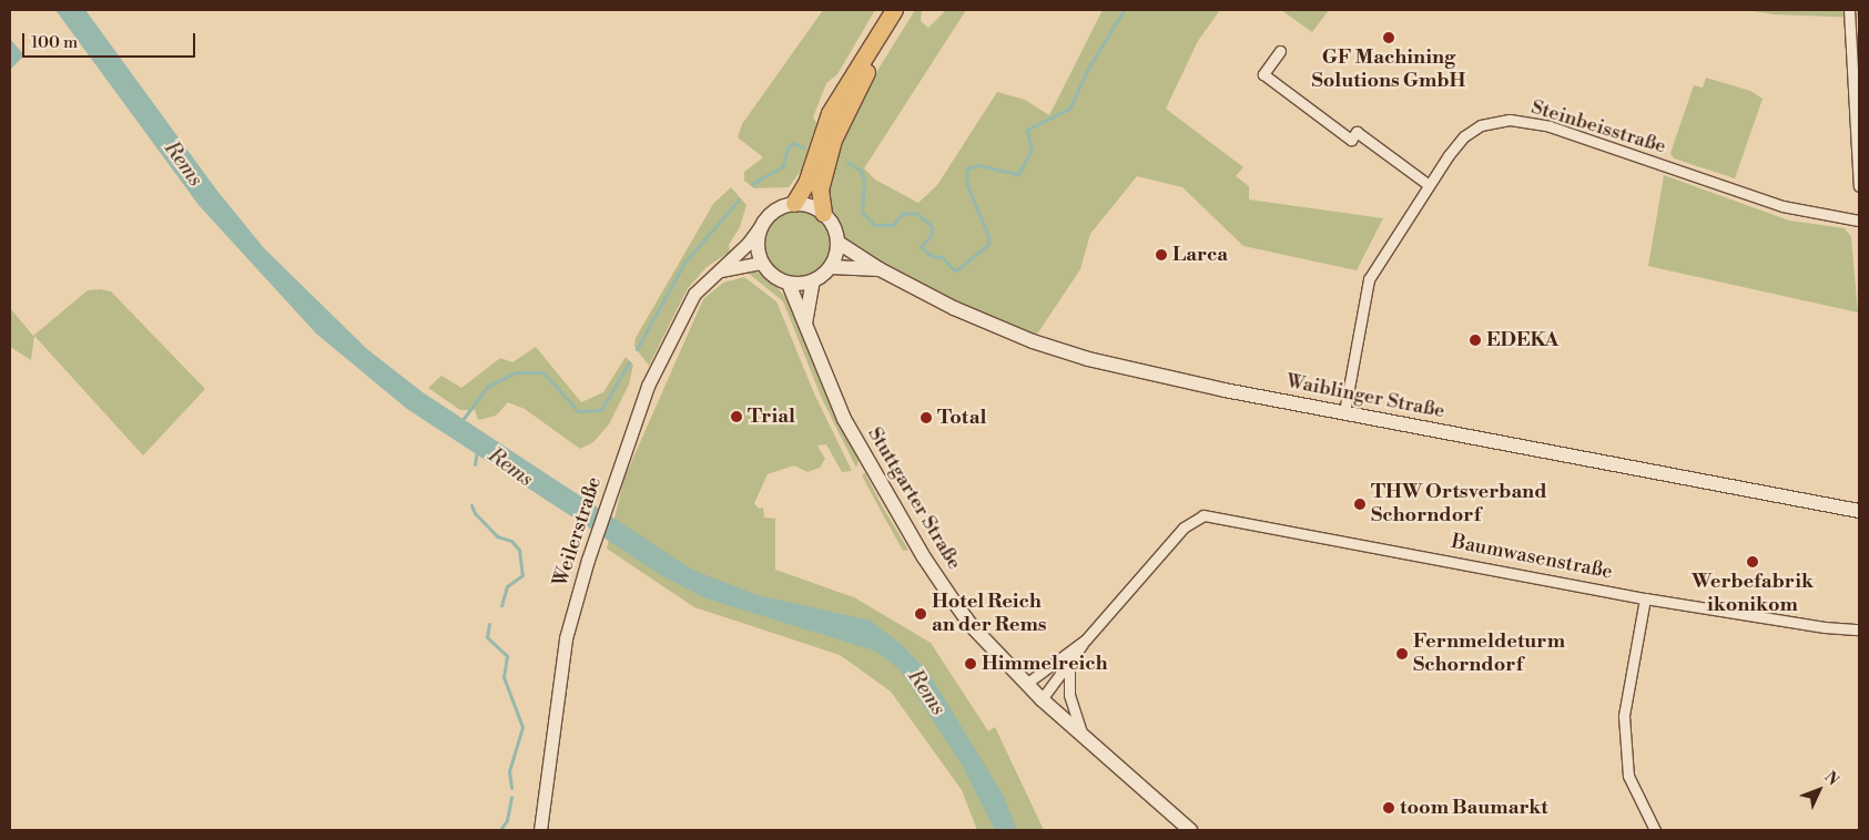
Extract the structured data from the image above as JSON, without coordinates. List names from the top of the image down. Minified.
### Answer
{"streets":{"main road":["Waiblinger Straße","Stuttgarter Straße"],"street":["Steinbeisstraße","Weilerstraße","Baumwasenstraße"]},"crossings":[["Steinbeisstraße","Waiblinger Straße"],["Waiblinger Straße","Stuttgarter Straße"],["Waiblinger Straße","Weilerstraße"],["Stuttgarter Straße","Weilerstraße"],["Stuttgarter Straße","Baumwasenstraße"]],"water":["Rems"],"places":["GF Machining Solutions GmbH","Larca","EDEKA","Trial","Total","THW Ortsverband Schorndorf","Werbefabrik ikonikom","Hotel Reich an der Rems","Fernmeldeturm Schorndorf","Himmelreich","toom Baumarkt"],"scale_bar":"100 m","north":"top right"}
